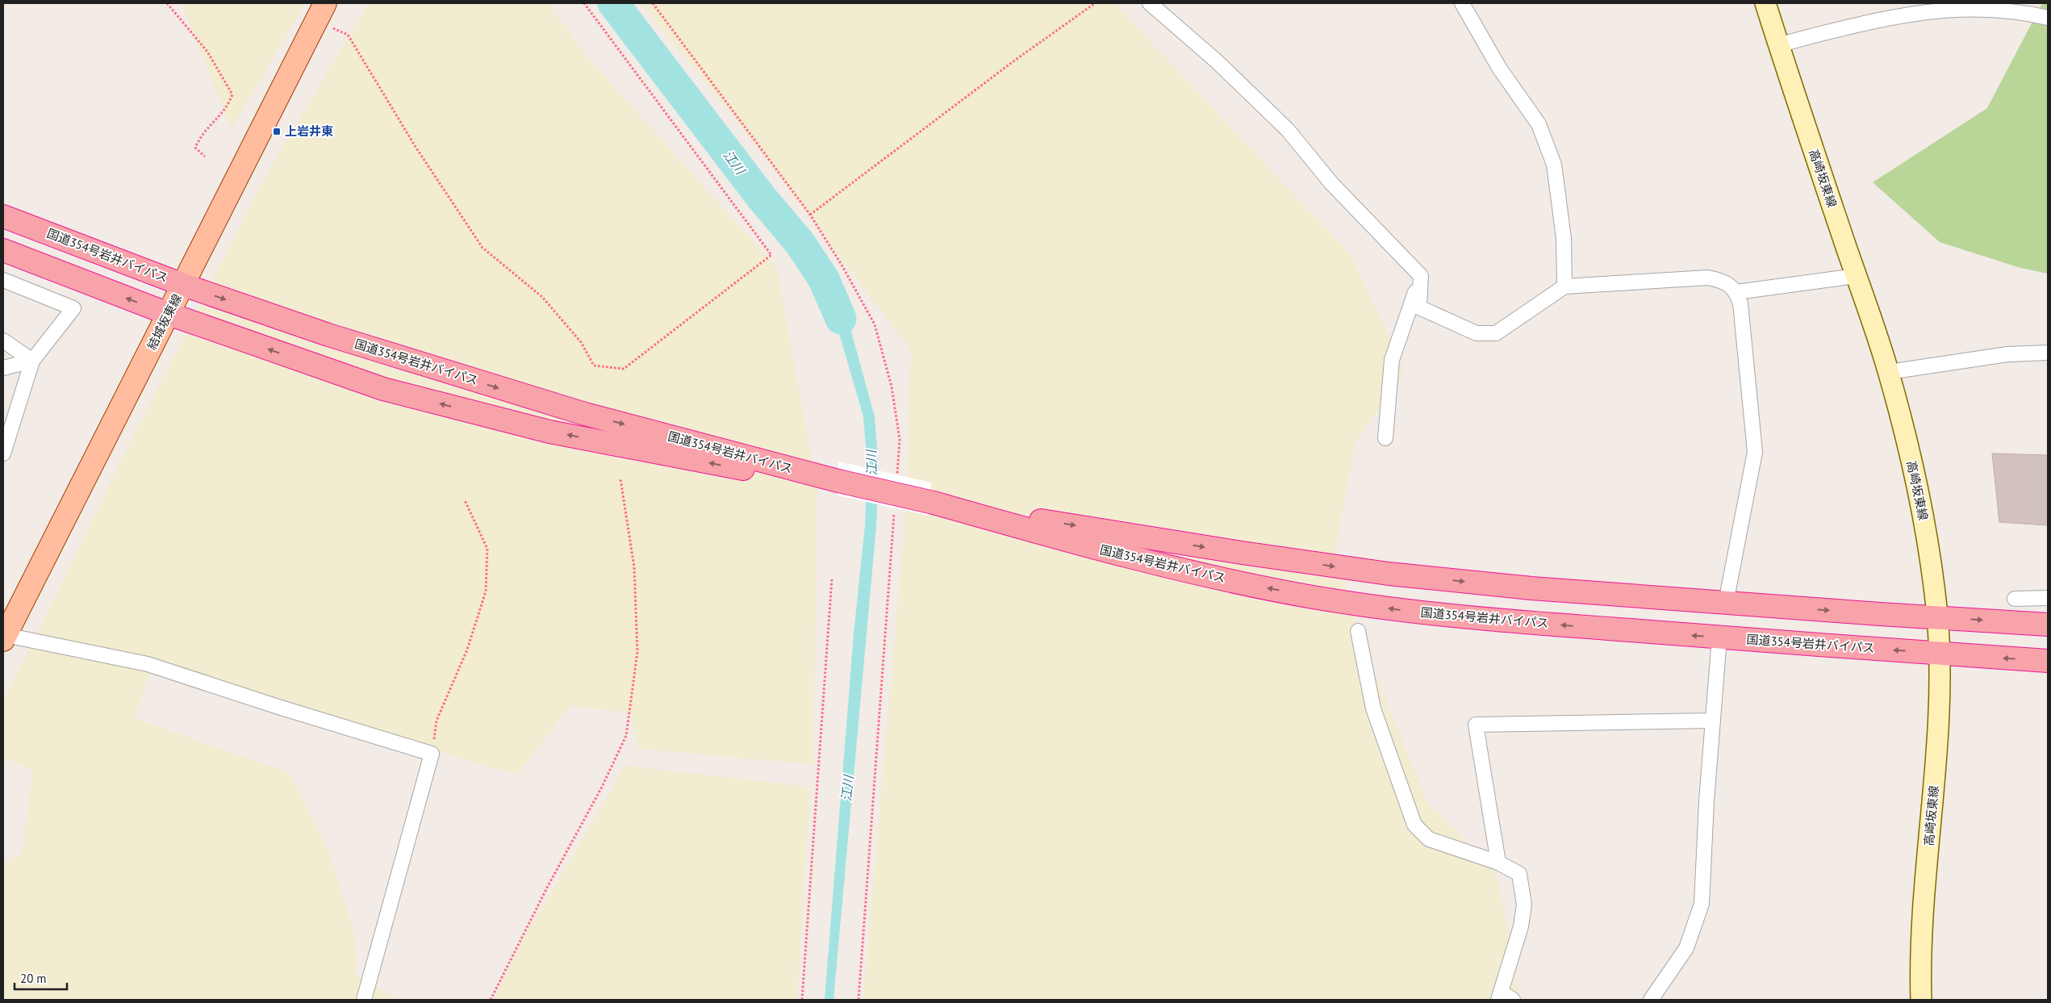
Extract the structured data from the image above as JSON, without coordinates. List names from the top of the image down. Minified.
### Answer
{"streets":{"highway":["国道354号岩井バイパス"],"main road":["高崎坂東線","結城坂東線"]},"crossings":[["高崎坂東線","国道354号岩井バイパス"],["国道354号岩井バイパス","結城坂東線"]],"water":["江川"],"places":{"transit":["上岩井東"]},"scale_bar":"20 m"}
